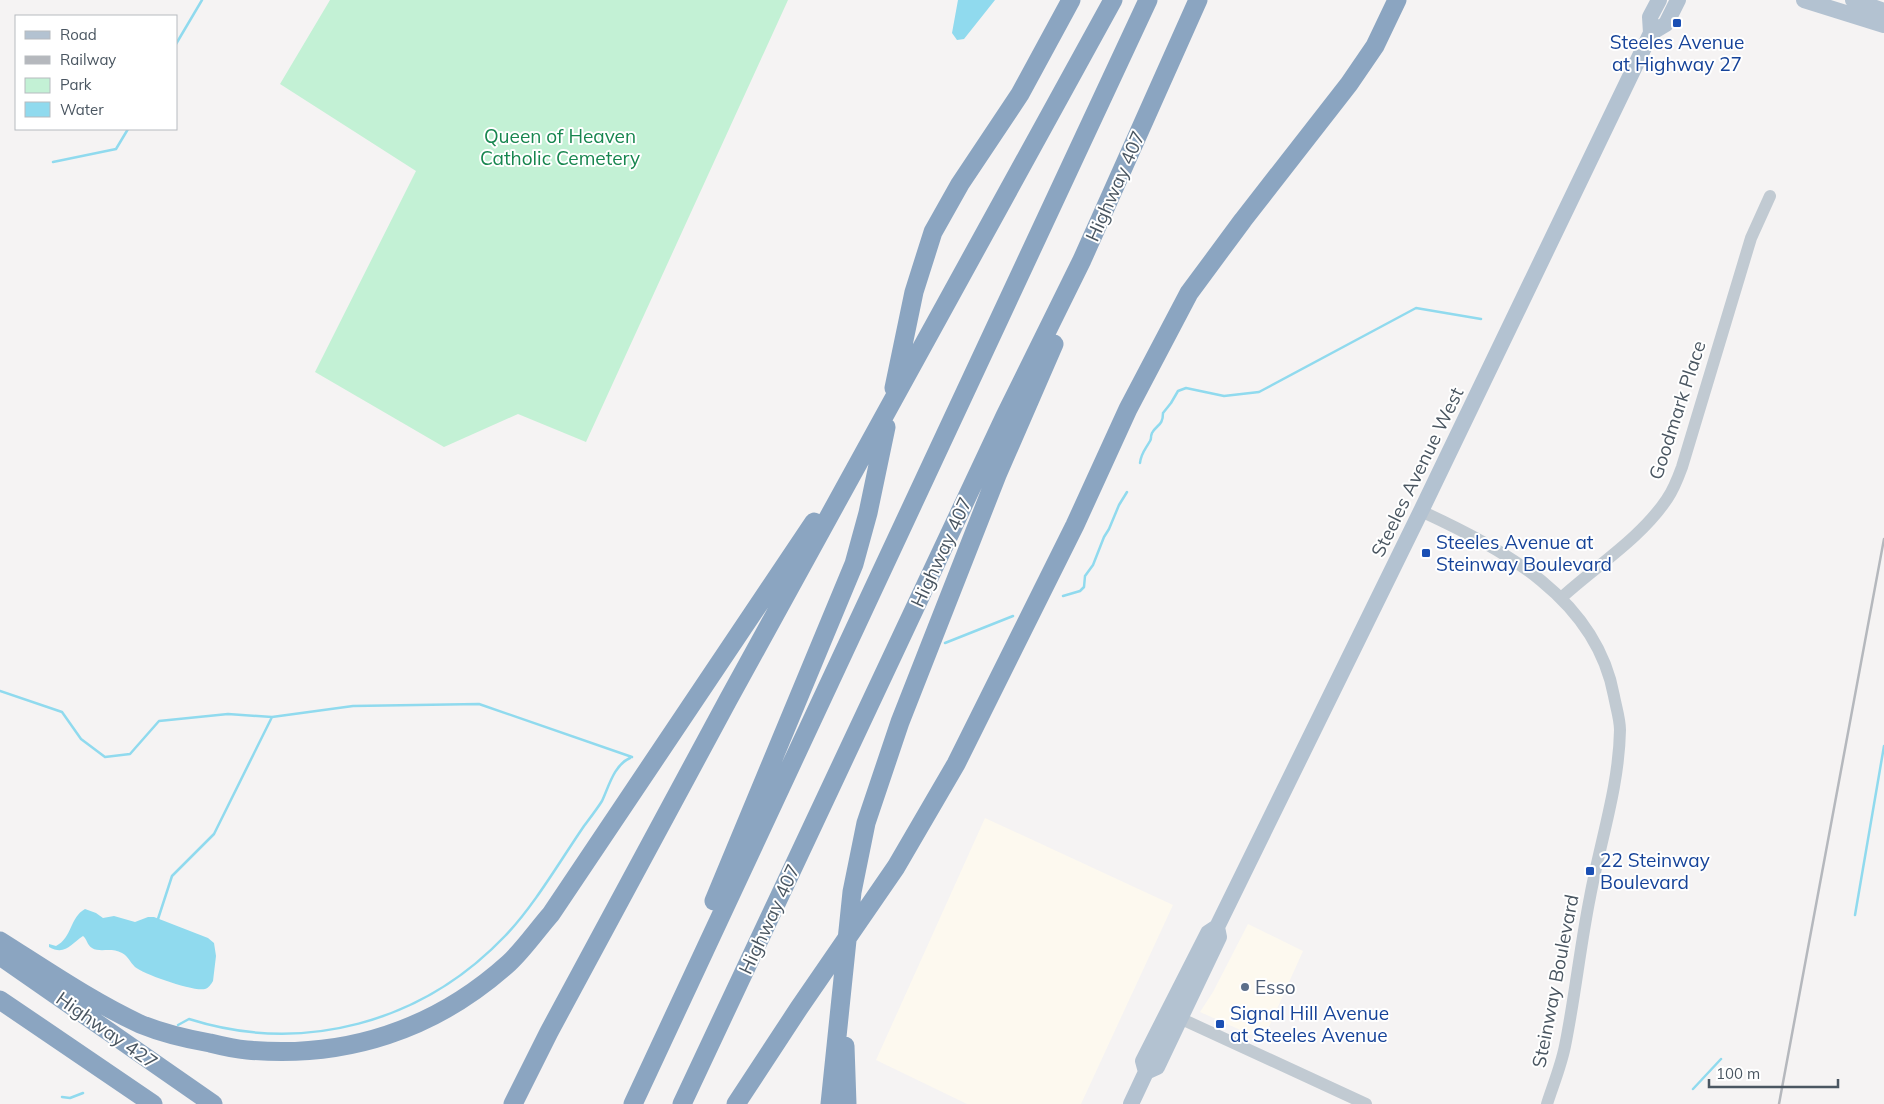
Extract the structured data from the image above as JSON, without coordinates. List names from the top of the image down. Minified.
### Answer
{"streets":{"highway":["Highway 407","Highway 427"],"main road":["Steeles Avenue West"],"street":["Goodmark Place","Steinway Boulevard"]},"crossings":[["Goodmark Place","Steinway Boulevard"],["Steeles Avenue West","Steinway Boulevard"]],"parks":["Queen of Heaven Catholic Cemetery"],"places":{"transit":["Steeles Avenue at Highway 27","Steeles Avenue at Steinway Boulevard","22 Steinway Boulevard","Signal Hill Avenue at Steeles Avenue"],"other":["Esso"]},"legend":["Road","Railway","Park","Water"],"scale_bar":"100 m"}
